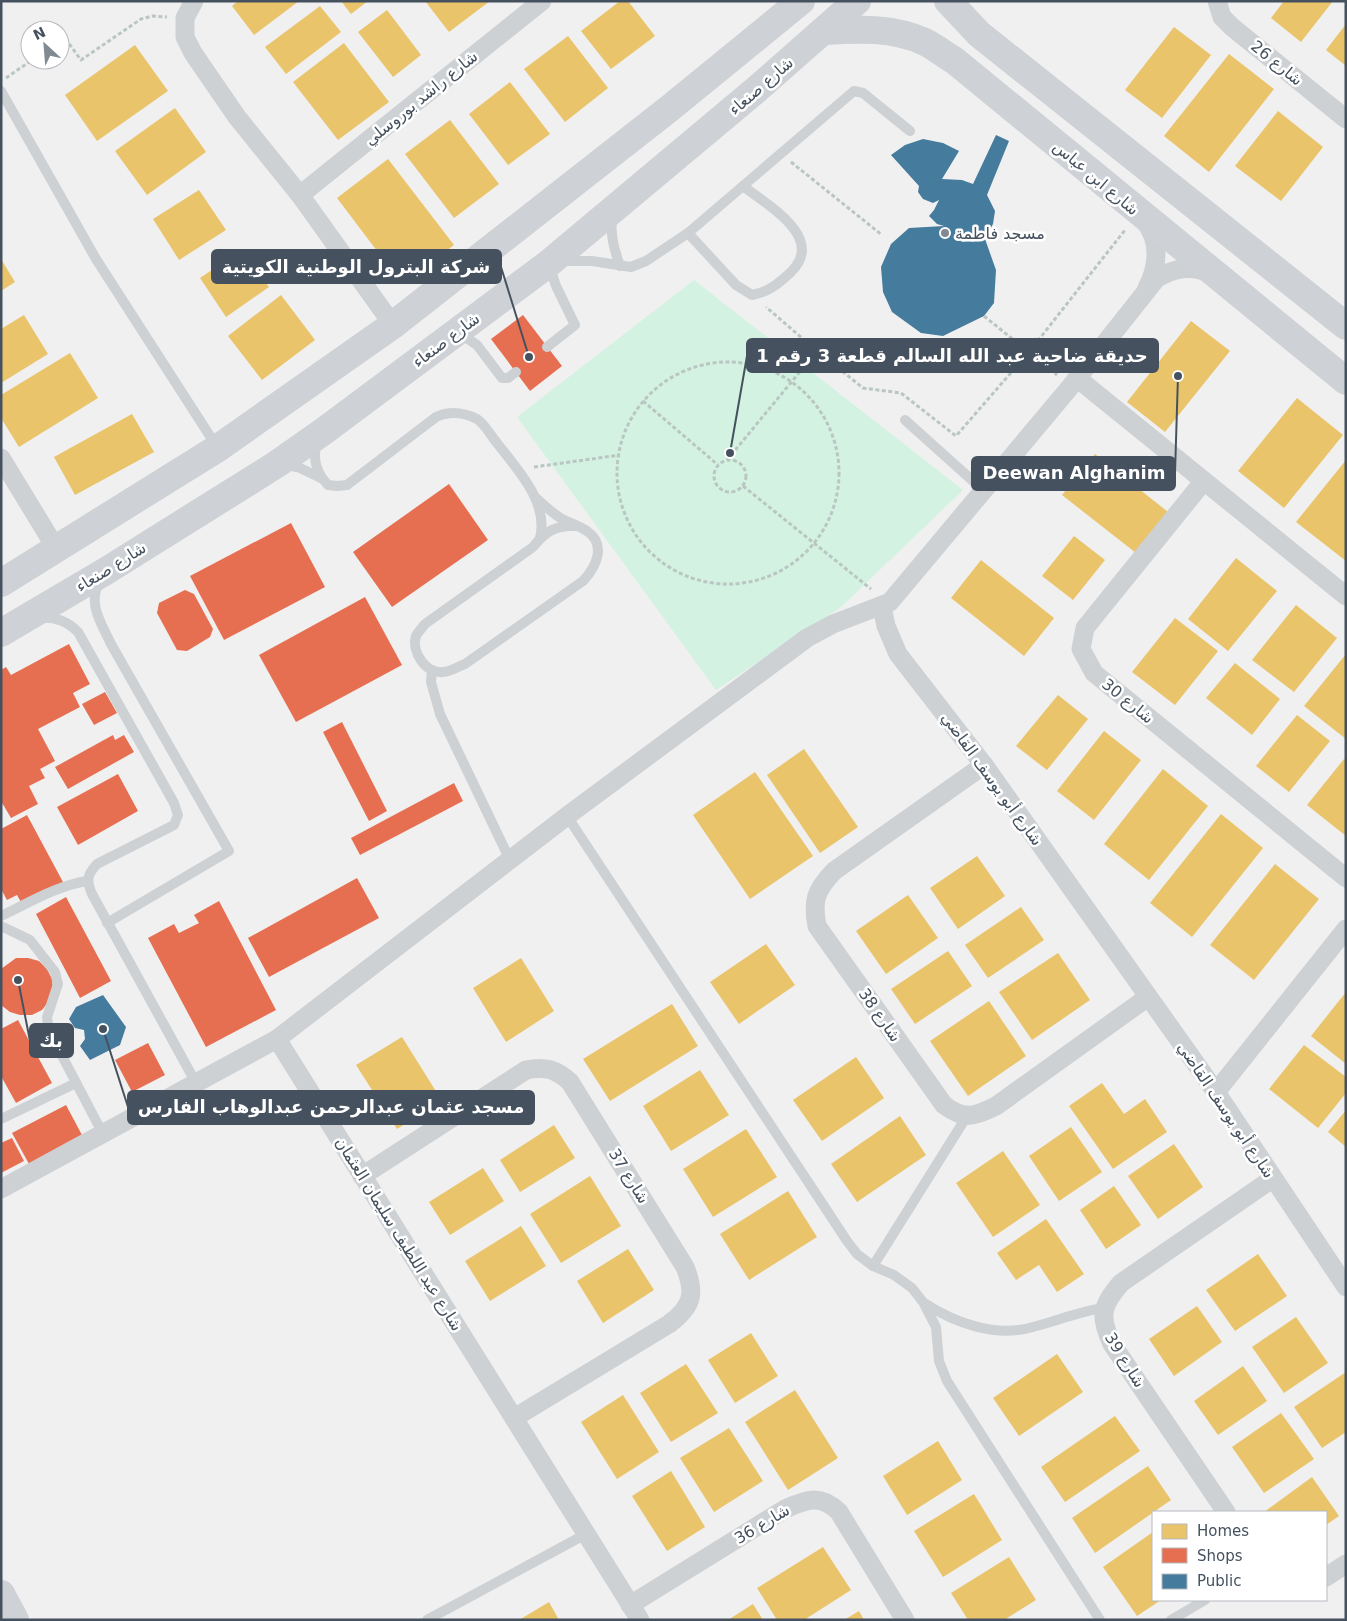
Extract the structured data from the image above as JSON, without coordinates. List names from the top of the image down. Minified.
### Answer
{"streets":{"main road":["شارع صنعاء","شارع ابن عباس"],"street":["شارع 26","شارع راشد بوروسلي","شارع 30","شارع أبو يوسف القاضي","شارع 38","شارع 37","شارع عبد اللطيف سليمان العثمان","شارع 39","شارع 36"]},"crossings":[["شارع صنعاء","شارع ابن عباس"],["شارع أبو يوسف القاضي","شارع 38"],["شارع 37","شارع عبد اللطيف سليمان العثمان"],["شارع عبد اللطيف سليمان العثمان","شارع 36"]],"places":["مسجد فاطمة","شركة البترول الوطنية الكويتية","Deewan Alghanim","حديقة ضاحية عبد الله السالم قطعة 3 رقم 1","بك","مسجد عثمان عبدالرحمن عبدالوهاب الفارس"],"legend":["Homes","Shops","Public"],"north":"top left"}
